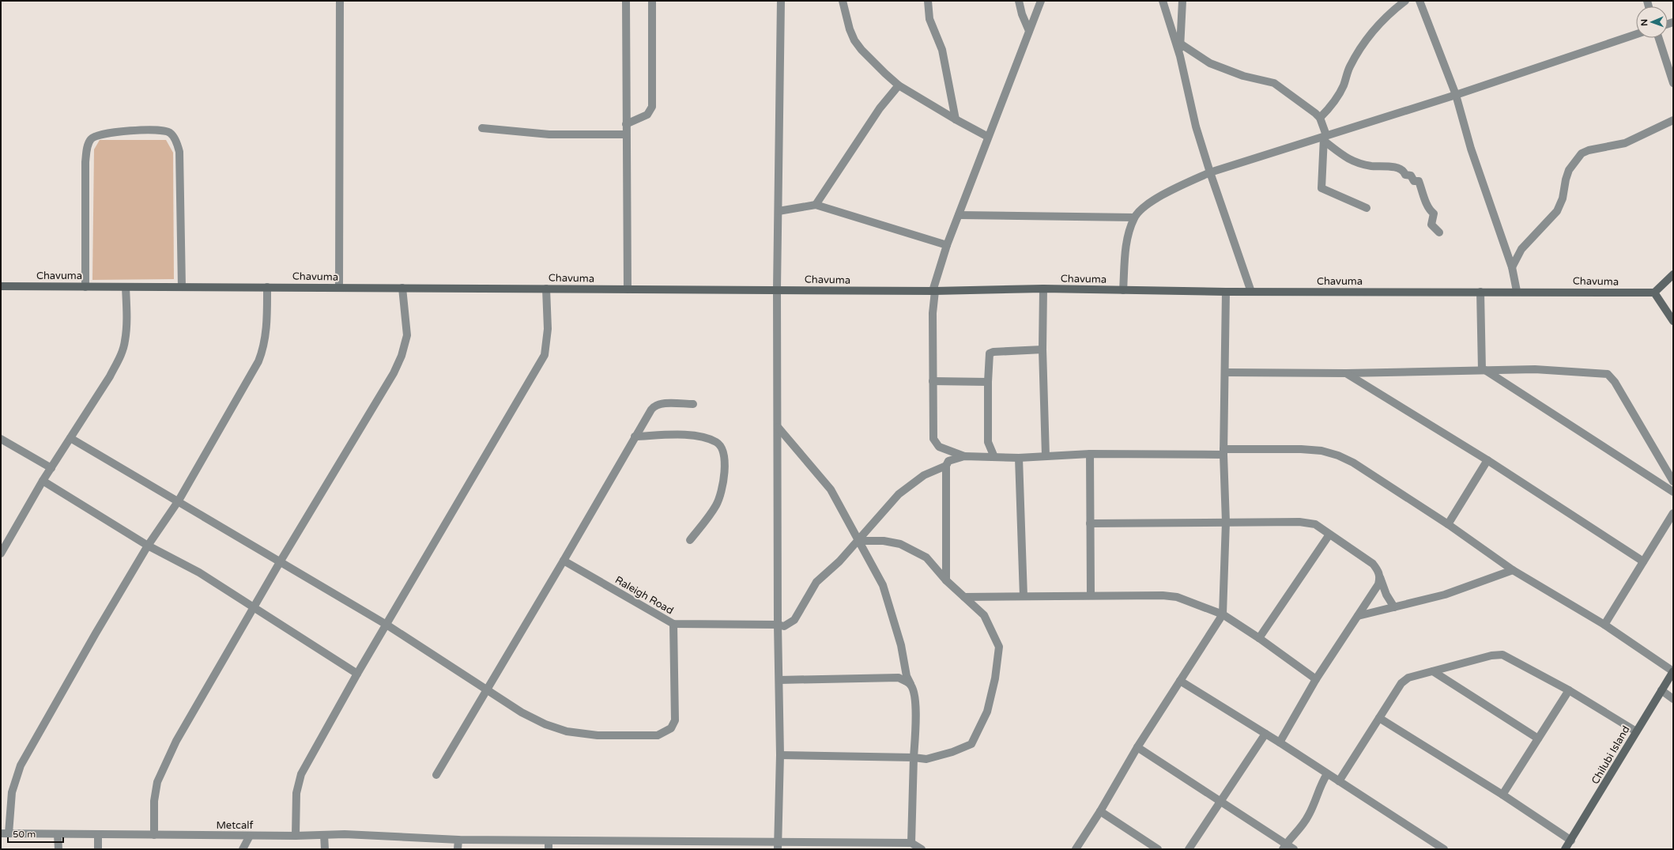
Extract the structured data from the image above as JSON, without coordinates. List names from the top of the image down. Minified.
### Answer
{"streets":{"street":["Chavuma","Raleigh Road","Chilubi Island","Metcalf"]},"scale_bar":"50 m","north":"left"}
